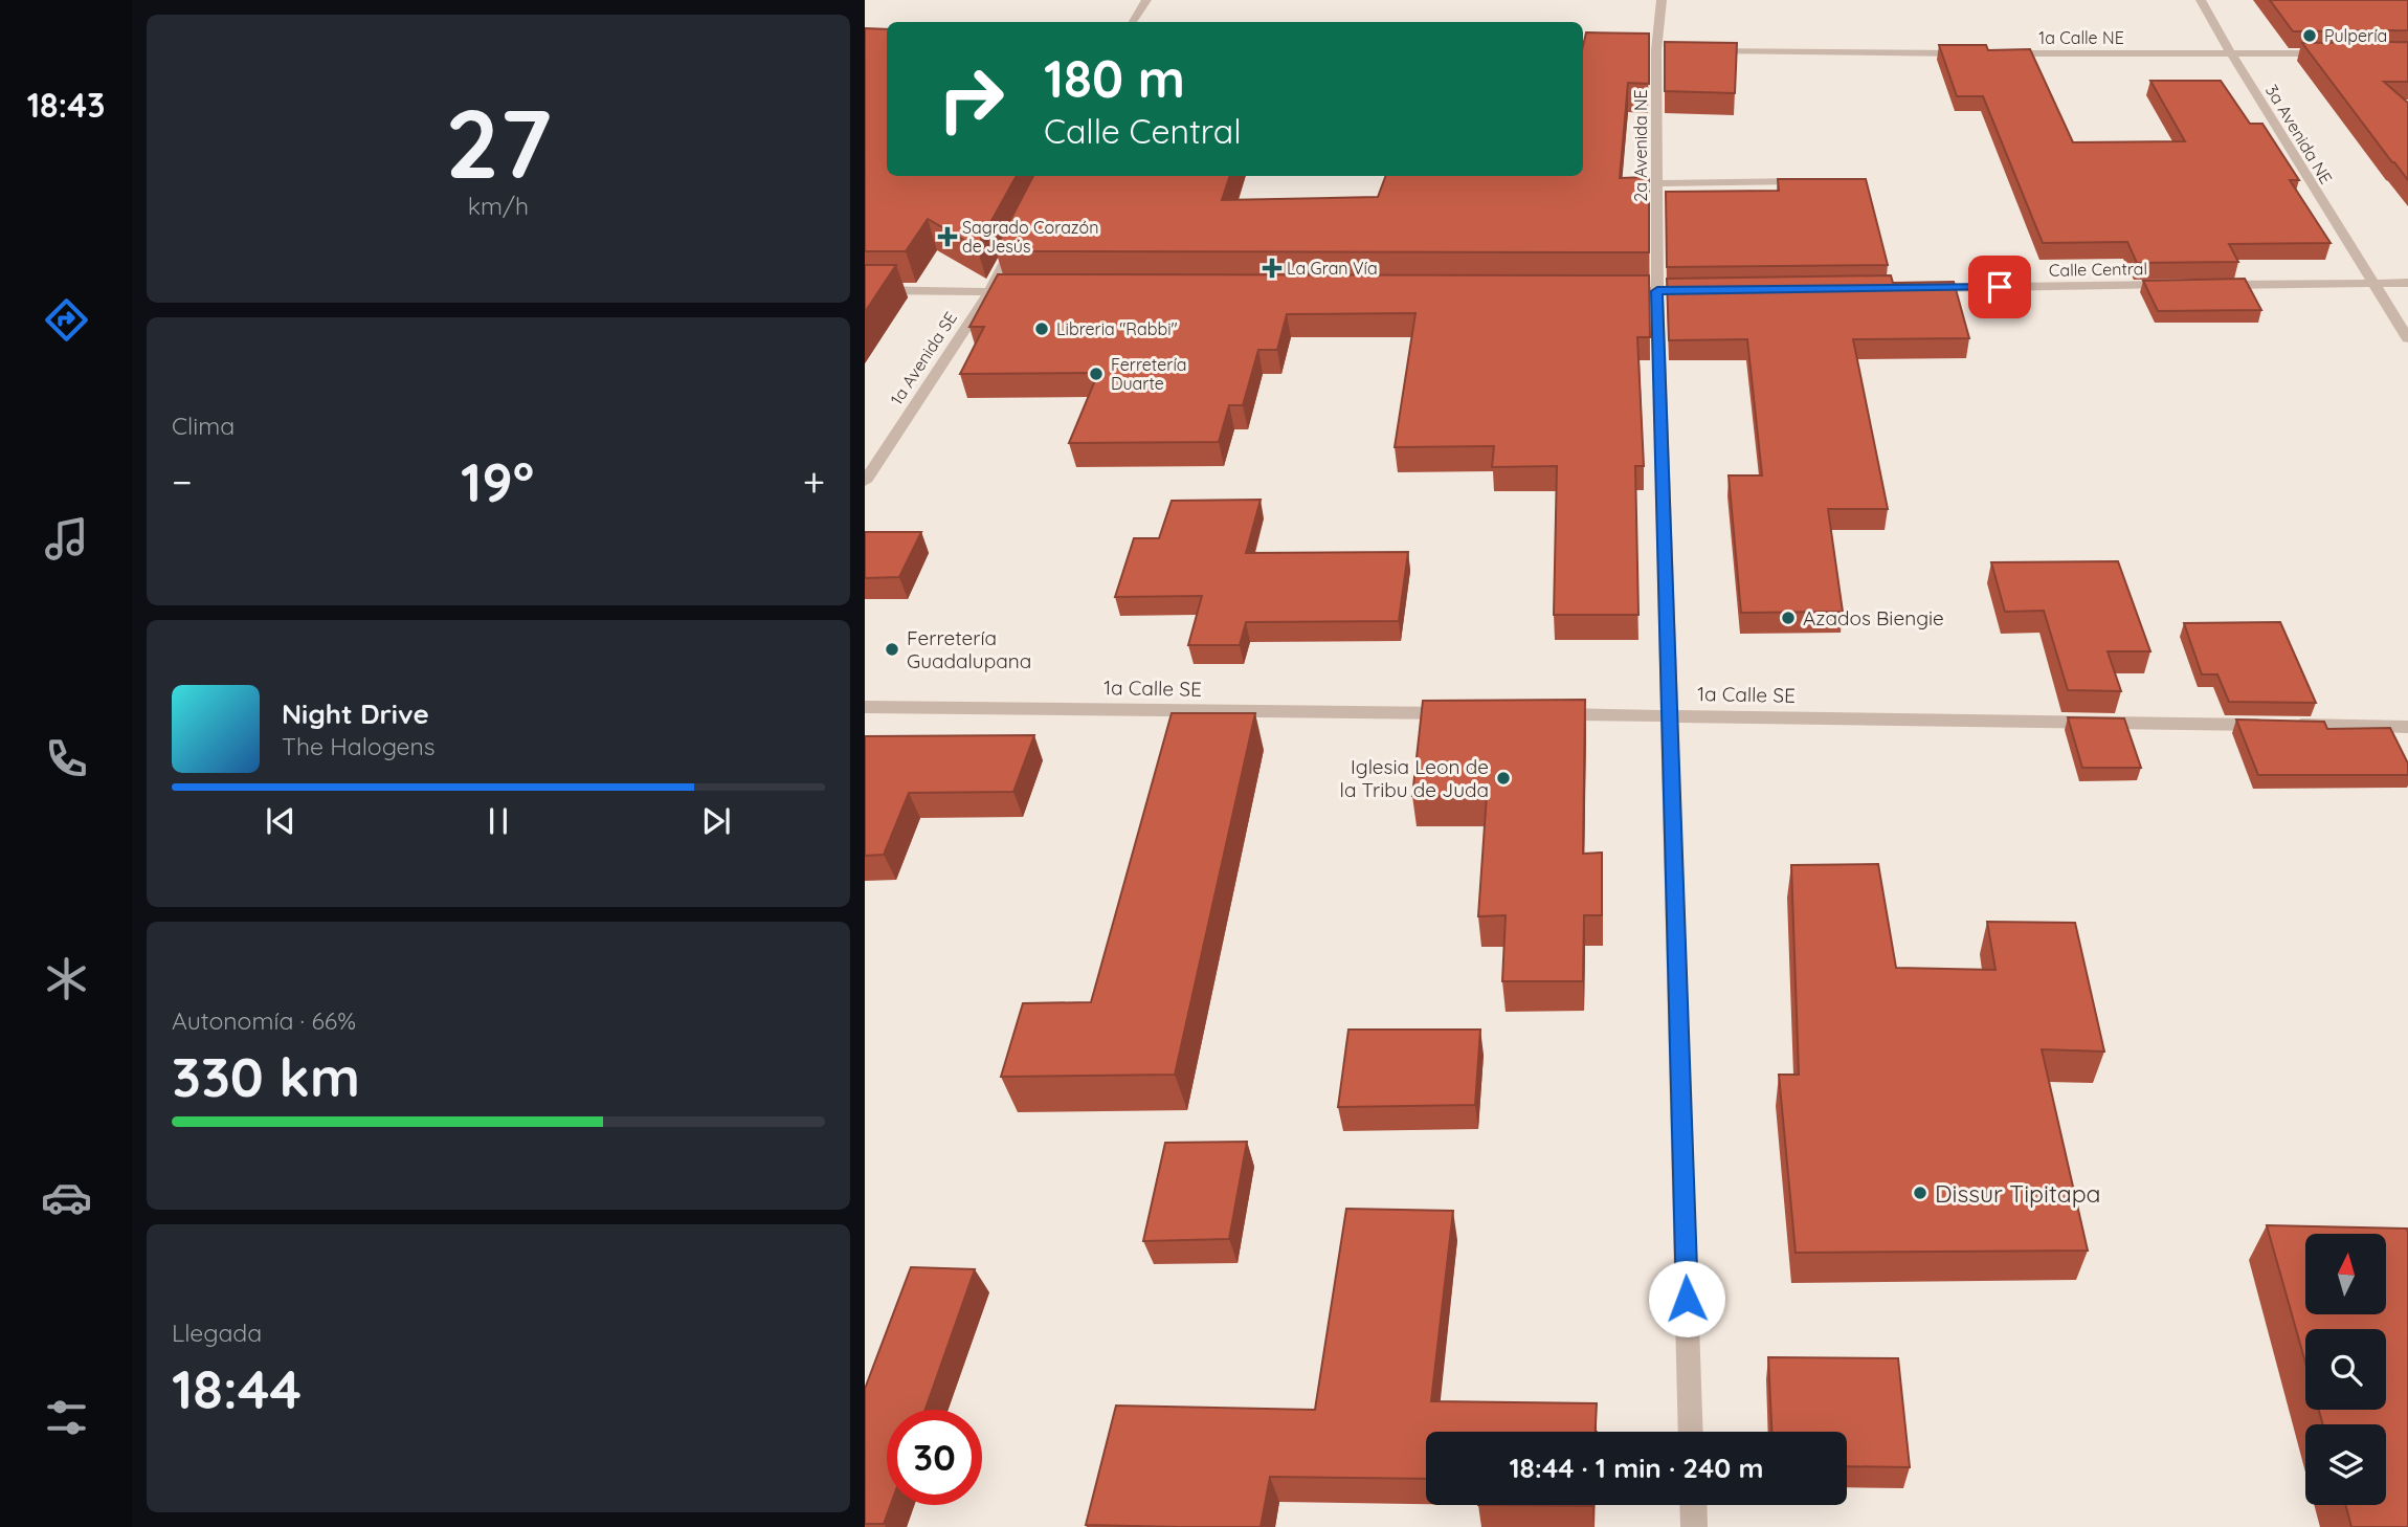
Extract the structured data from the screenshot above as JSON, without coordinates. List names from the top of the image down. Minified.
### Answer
{"streets":{"street":["1a Calle NE","3a Avenida NE","2a Avenida NE","Calle Central","1a Avenida SE","1a Calle SE"]},"crossings":[["1a Calle NE","3a Avenida NE"],["2a Avenida NE","1a Calle SE"]],"places":{"other":["Pulpería","Libreria \"Rabbi\"","Ferretería Duarte","Azados Biengie","Ferretería Guadalupana","Iglesia Leon de la Tribu de Juda","Dissur Tipitapa"],"health":["Sagrado Corazón de Jesús","La Gran Vía"]},"north":"top","page":{"tabs":"18:43","tile":[["27","km/h"],"Clima",["Autonomía · 66%","330 km"],["Llegada","18:44"]],"turn":["180 m","Calle Central"],"heat":["−","19°","+"],"song":["Night Drive","The Halogens"],"limit":"30","trip":"18:44 · 1 min · 240 m"}}
